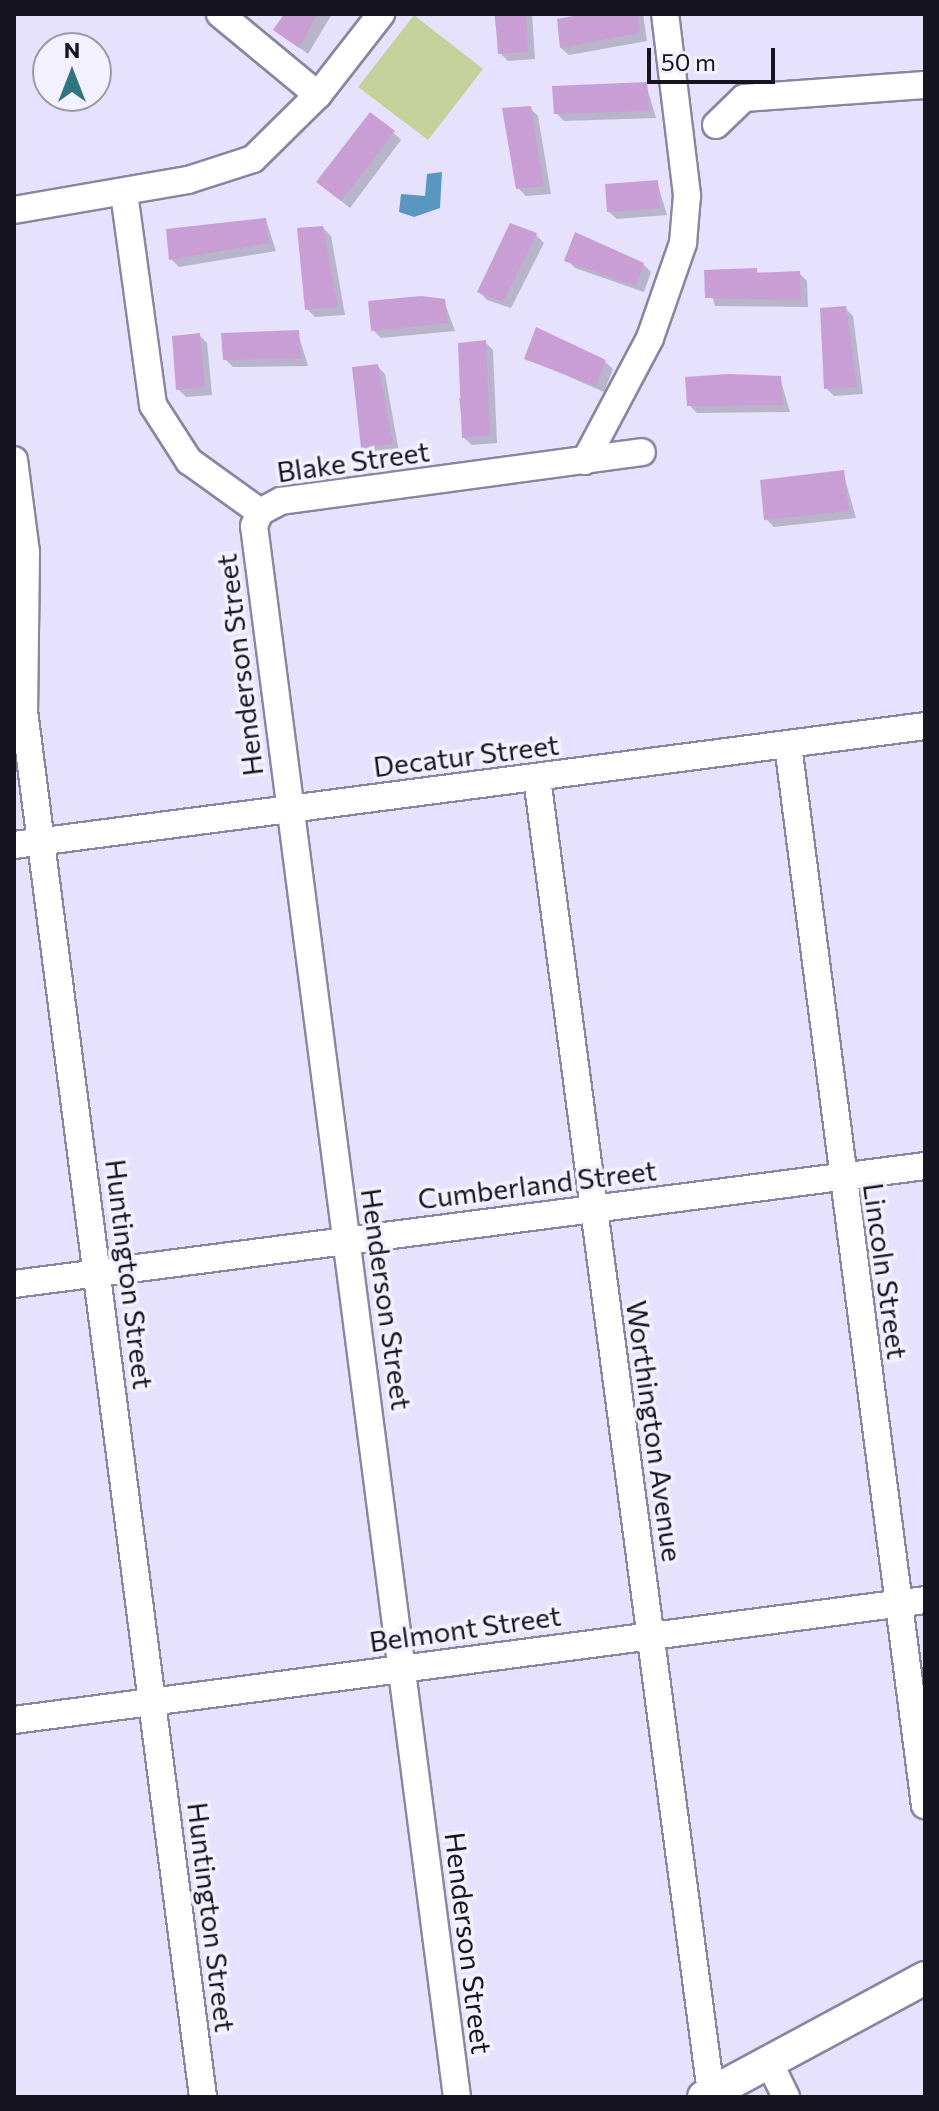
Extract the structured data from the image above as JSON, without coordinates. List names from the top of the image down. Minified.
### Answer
{"streets":{"street":["Blake Street","Henderson Street","Decatur Street","Cumberland Street","Lincoln Street","Huntington Street","Worthington Avenue","Belmont Street"]},"crossings":[["Blake Street","Henderson Street"],["Henderson Street","Decatur Street"],["Henderson Street","Cumberland Street"],["Henderson Street","Belmont Street"],["Decatur Street","Lincoln Street"],["Decatur Street","Huntington Street"],["Decatur Street","Worthington Avenue"],["Cumberland Street","Lincoln Street"],["Cumberland Street","Huntington Street"],["Cumberland Street","Worthington Avenue"],["Lincoln Street","Belmont Street"],["Huntington Street","Belmont Street"],["Worthington Avenue","Belmont Street"]],"scale_bar":"50 m","north":"top"}
